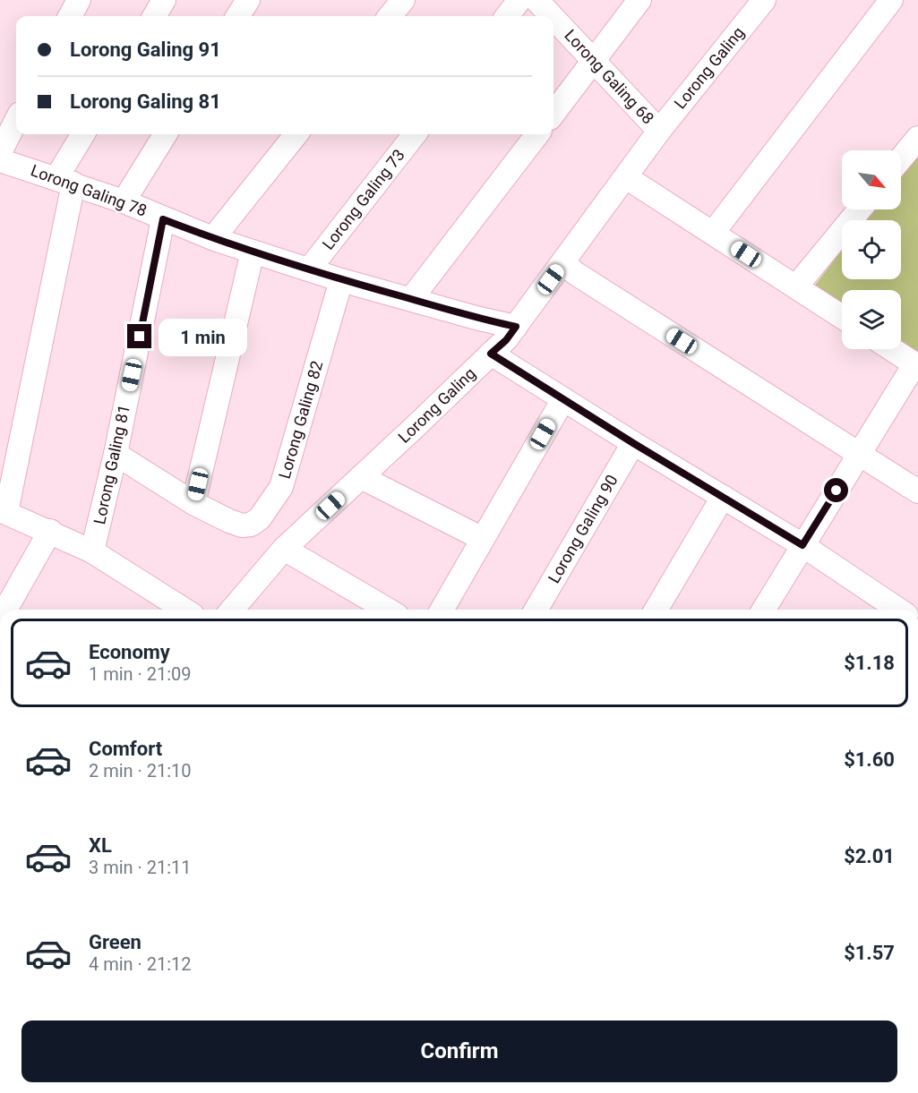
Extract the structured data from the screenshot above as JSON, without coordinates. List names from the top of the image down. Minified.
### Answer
{"streets":{"street":["Lorong Galing","Lorong Galing 68","Lorong Galing 78","Lorong Galing 73","Lorong Galing 82","Lorong Galing 81","Lorong Galing 90"]},"crossings":[["Lorong Galing","Lorong Galing 68"],["Lorong Galing","Lorong Galing 78"],["Lorong Galing 78","Lorong Galing 73"],["Lorong Galing 78","Lorong Galing 82"],["Lorong Galing 78","Lorong Galing 81"],["Lorong Galing 82","Lorong Galing 81"]],"north":"bottom right","page":{"banner":["Lorong Galing 91","Lorong Galing 81"],"bubble":"1 min","list":[{"name":"Economy","note":"1 min · 21:09","value":"$1.18"},{"name":"Comfort","note":"2 min · 21:10","value":"$1.60"},{"name":"XL","note":"3 min · 21:11","value":"$2.01"},{"name":"Green","note":"4 min · 21:12","value":"$1.57"}],"buttons":"Confirm"}}
